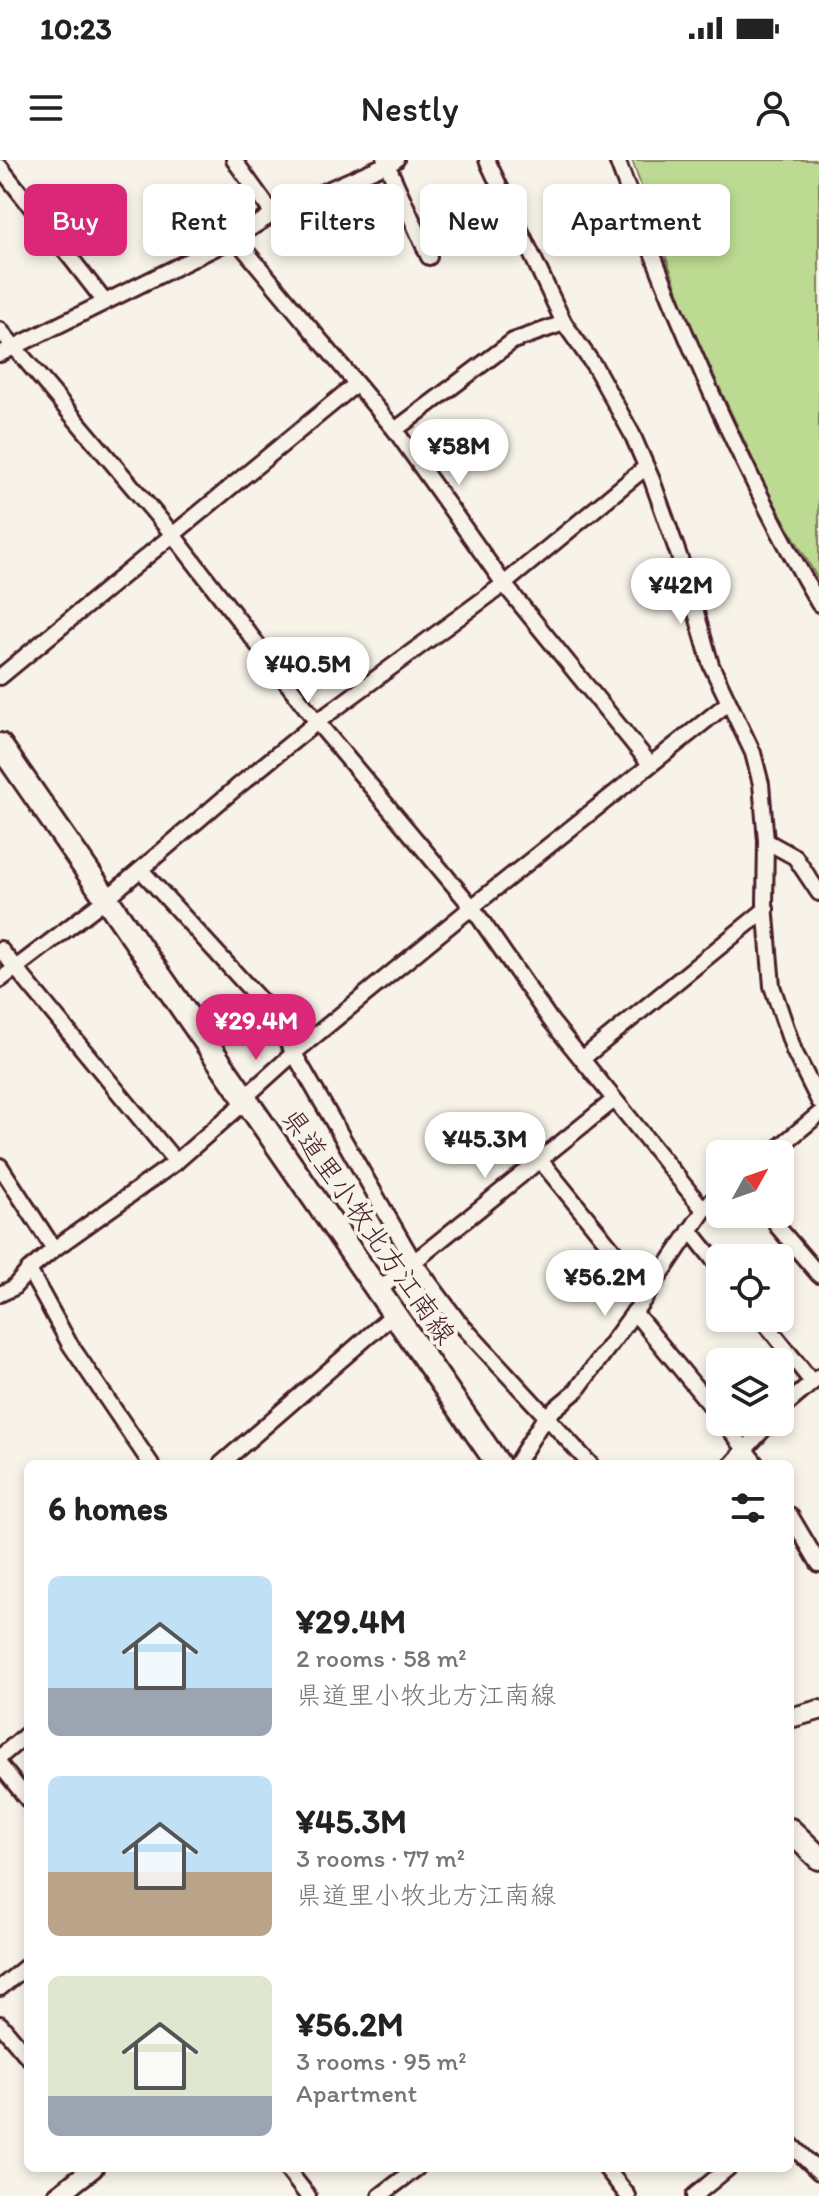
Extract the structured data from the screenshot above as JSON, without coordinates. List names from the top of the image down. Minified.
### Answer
{"streets":{"main road":["県道里小牧北方江南線"]},"north":"top right","page":{"status":"10:23","header":"Nestly","chip":["Buy","Rent","Filters","New","Apartment"],"price":["¥58M","¥42M","¥40.5M","¥29.4M","¥45.3M","¥56.2M"],"heading":"6 homes","list":[{"name":"¥29.4M","note":"2 rooms · 58 m² · 県道里小牧北方江南線"},{"name":"¥45.3M","note":"3 rooms · 77 m² · 県道里小牧北方江南線"},{"name":"¥56.2M","note":"3 rooms · 95 m² · Apartment"}]}}
